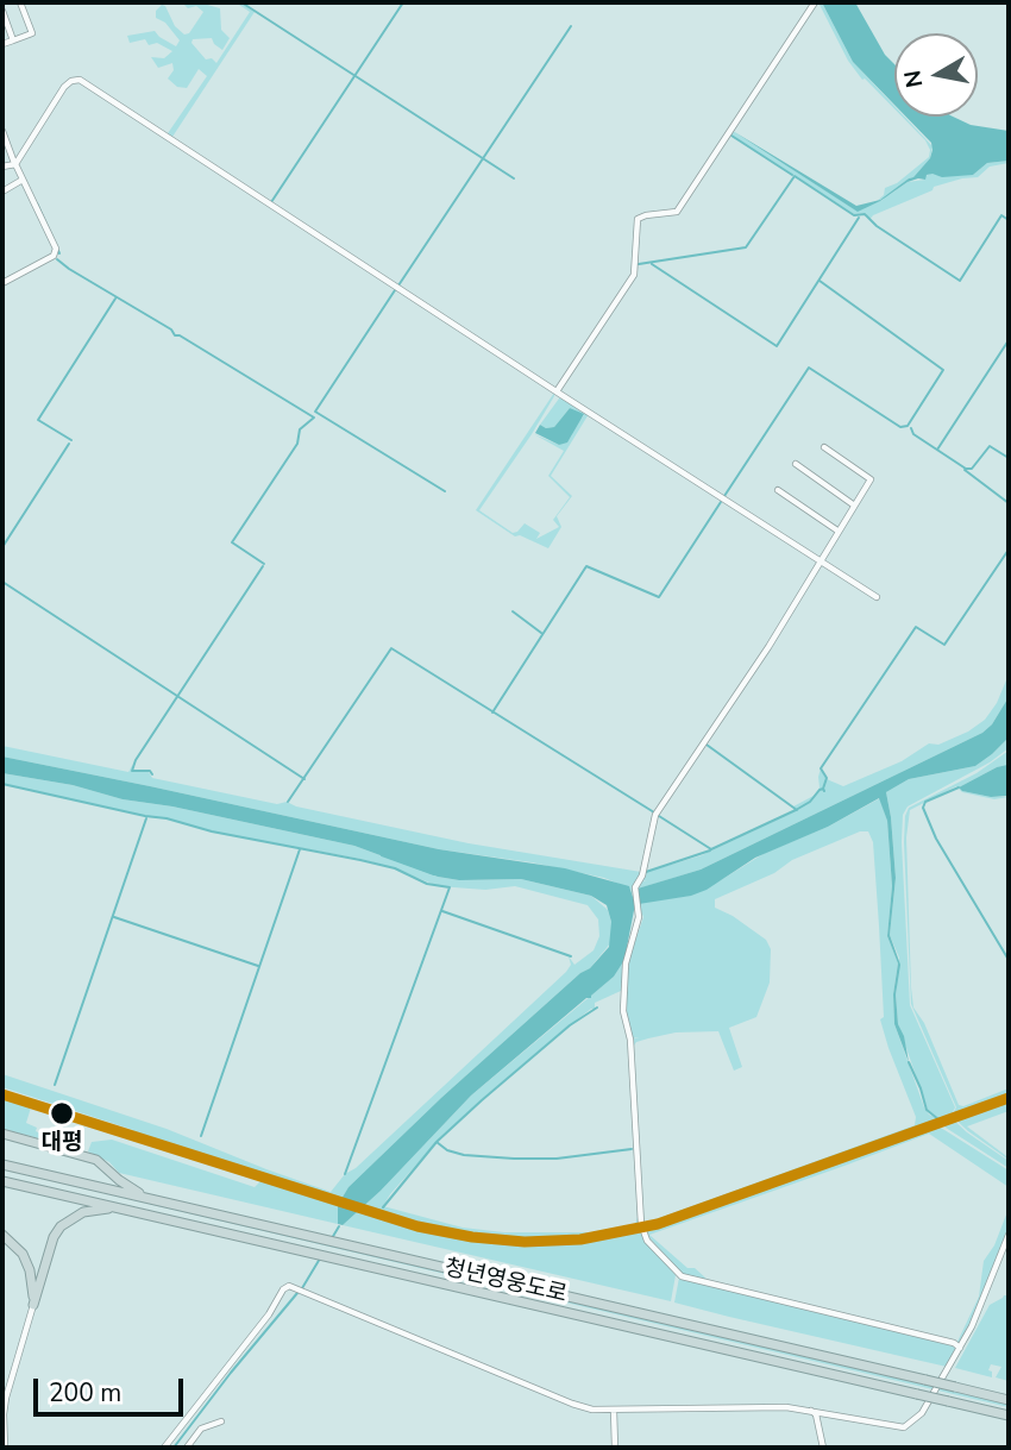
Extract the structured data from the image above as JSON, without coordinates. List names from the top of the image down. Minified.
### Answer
{"streets":{"highway":["청년영웅도로"]},"places":["대평"],"scale_bar":"200 m","north":"left"}
